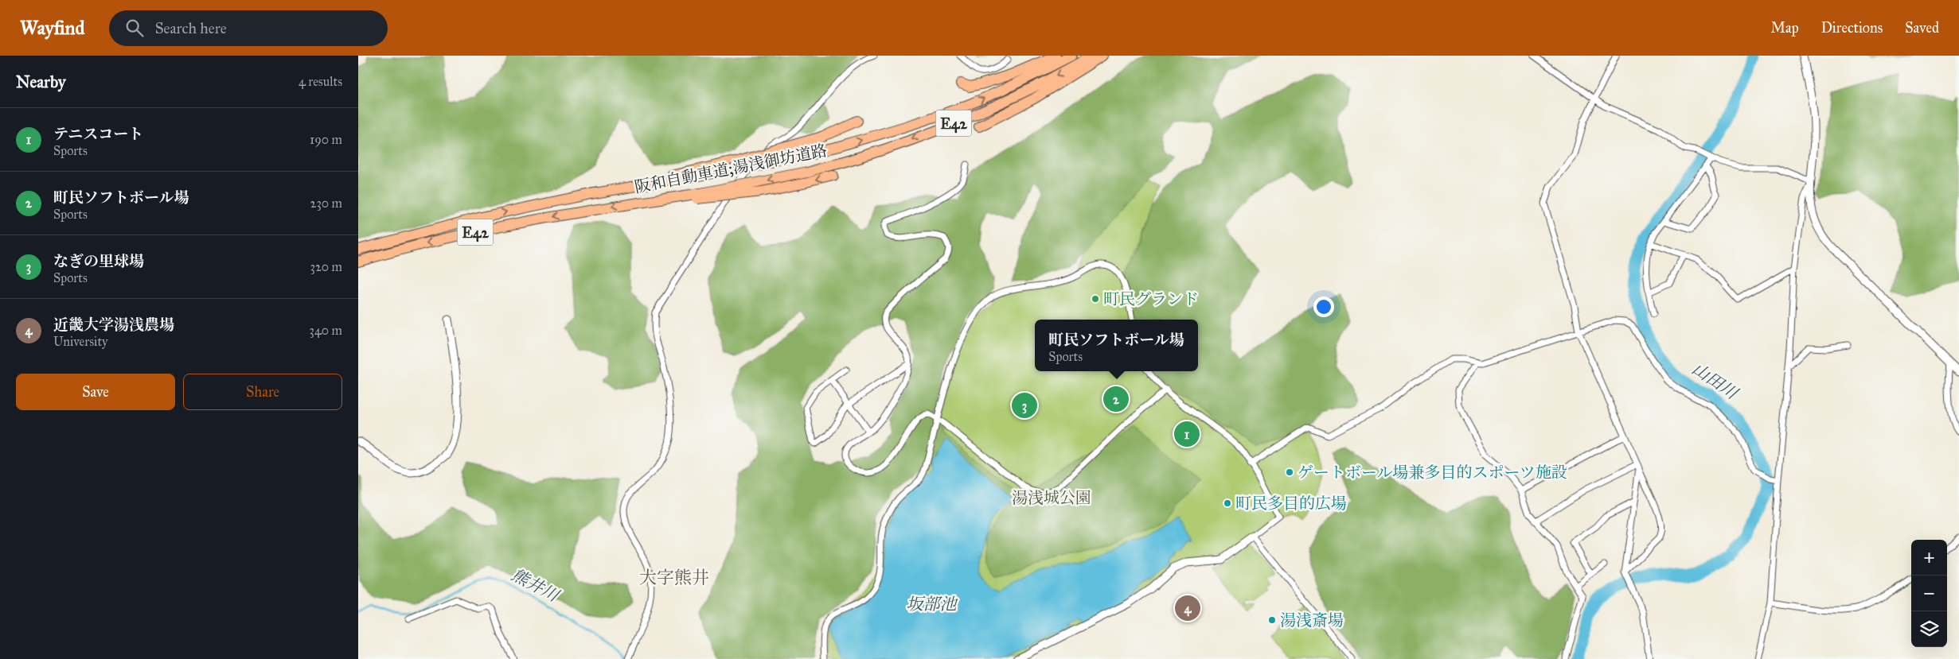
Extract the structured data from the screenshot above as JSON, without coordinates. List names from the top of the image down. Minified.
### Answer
{"streets":{"highway":["E42","阪和自動車道;湯浅御坊道路"]},"districts":["大字熊井"],"water":["山田川","熊井川","坂部池"],"parks":["湯浅城公園"],"places":["町民グランド","ゲートボール場兼多目的スポーツ施設","町民多目的広場","湯浅斎場"],"page":{"header":"Wayfind","search":"Search here","nav":["Map","Directions","Saved"],"heading":["Nearby","4 results"],"list":[{"mark":"1","name":"テニスコート","note":"Sports","value":"190 m"},{"mark":"2","name":"町民ソフトボール場","note":"Sports","value":"230 m"},{"mark":"3","name":"なぎの里球場","note":"Sports","value":"320 m"},{"mark":"4","name":"近畿大学湯浅農場","note":"University","value":"340 m"}],"popup":["町民ソフトボール場","Sports"],"buttons":["Save","Share"],"pins":["2","3","1","4"],"map_buttons":["+","−"]}}
